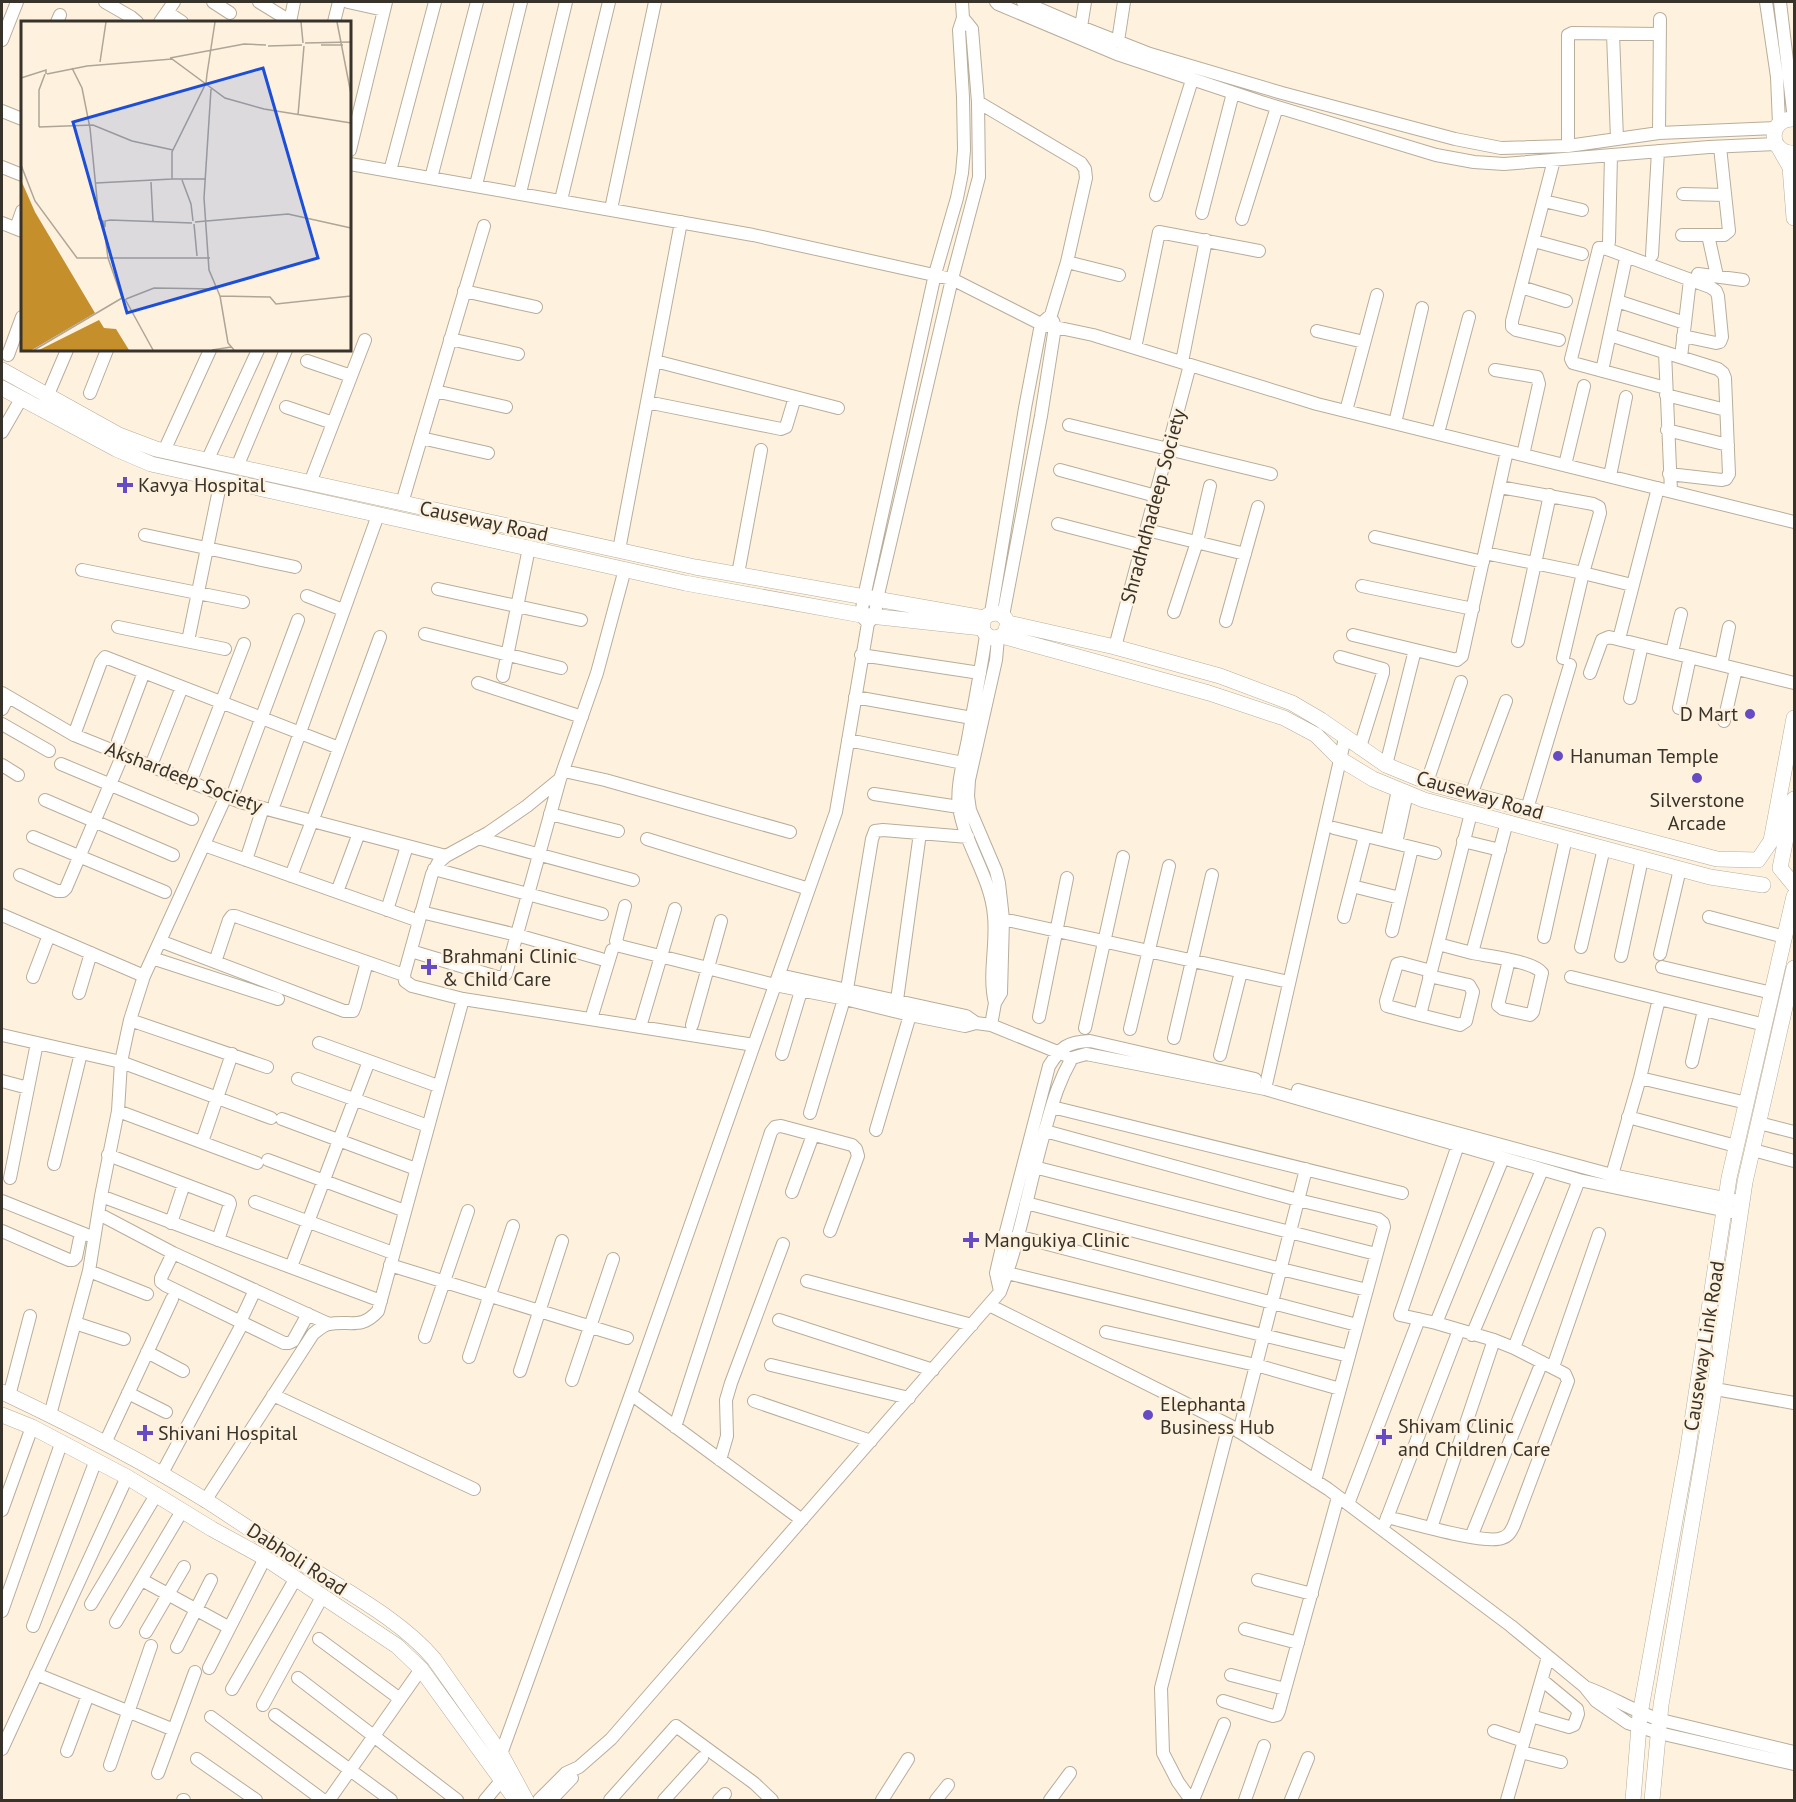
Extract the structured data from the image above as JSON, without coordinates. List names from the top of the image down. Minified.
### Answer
{"streets":{"main road":["Causeway Road","Causeway Link Road","Dabholi Road"],"street":["Shradhdhadeep Society","Akshardeep Society"]},"crossings":[["Shradhdhadeep Society","Causeway Road"]],"places":{"health":["Kavya Hospital","Brahmani Clinic & Child Care","Mangukiya Clinic","Shivani Hospital","Shivam Clinic and Children Care"],"other":["D Mart","Hanuman Temple","Silverstone Arcade","Elephanta Business Hub"]}}
